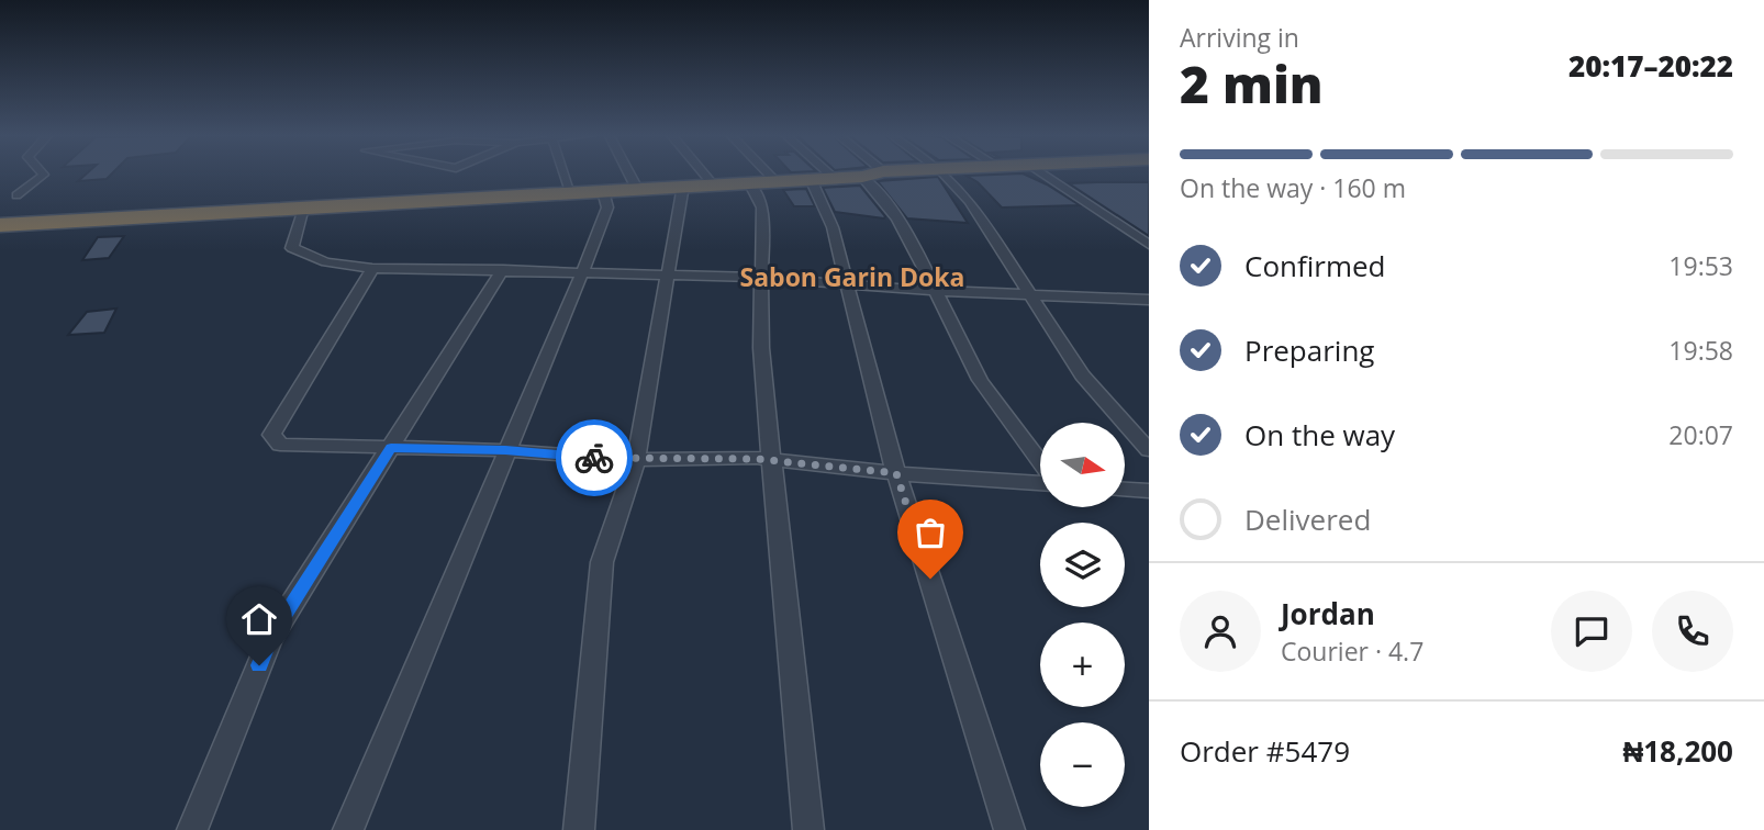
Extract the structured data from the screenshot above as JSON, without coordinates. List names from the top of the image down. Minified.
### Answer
{"districts":["Sabon Garin Doka"],"north":"right","page":{"heading":["2 min","Arriving in","20:17–20:22"],"panel":["Jordan","Courier · 4.7","Order #5479","₦18,200"],"bar":"On the way · 160 m","list":[["Confirmed","19:53"],["Preparing","19:58"],["On the way","20:07"],"Delivered"],"map_buttons":["+","−"]}}
